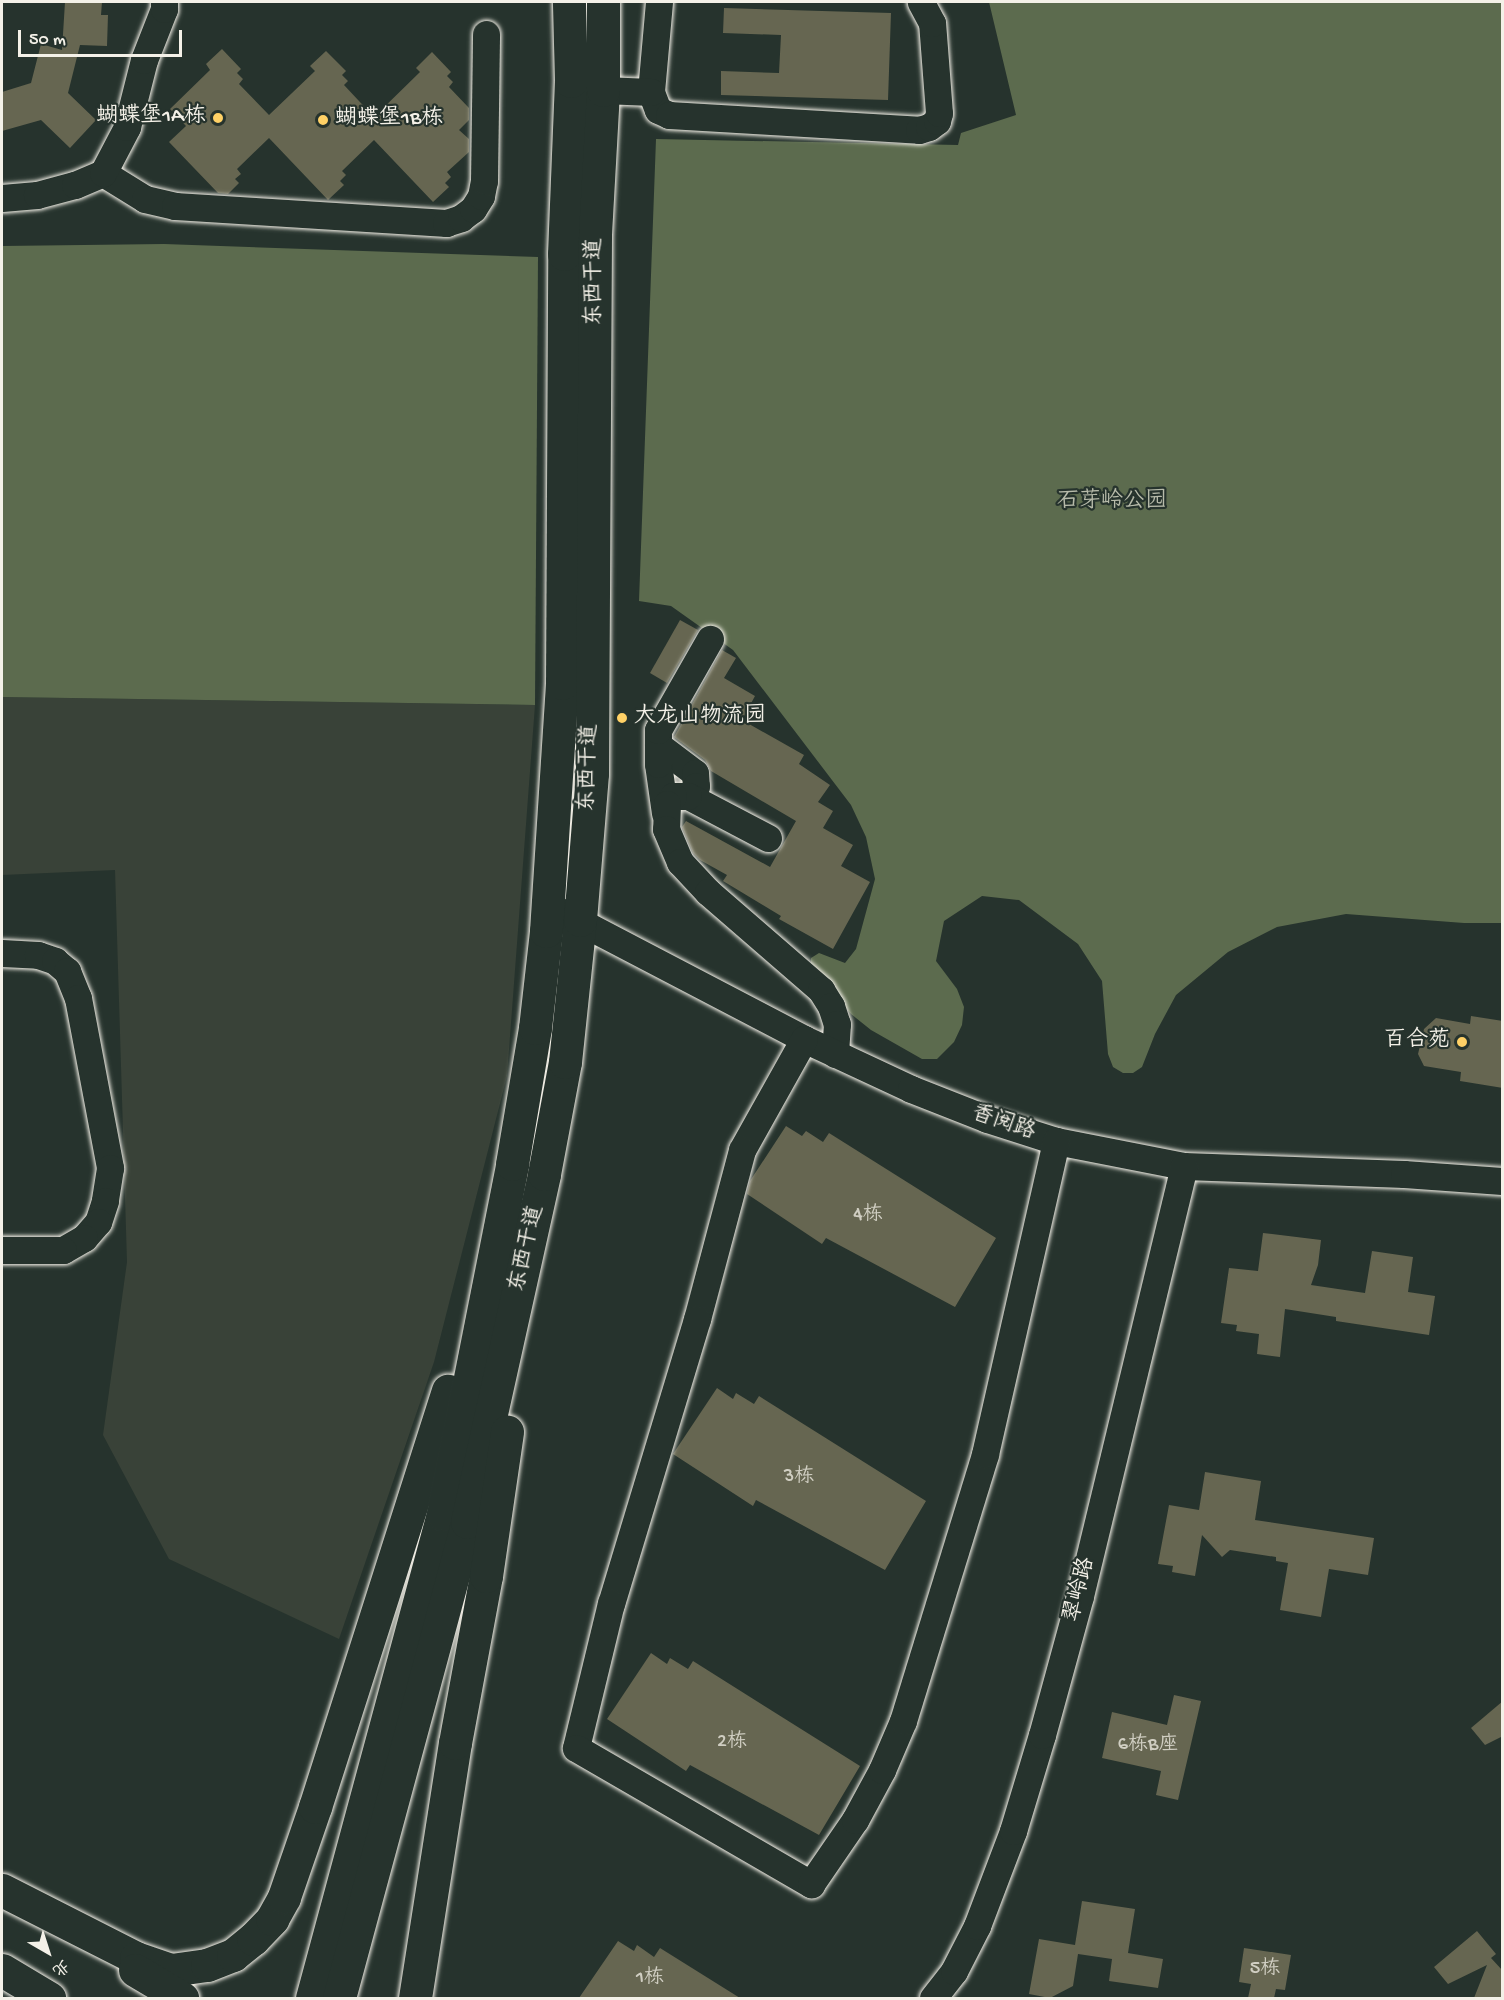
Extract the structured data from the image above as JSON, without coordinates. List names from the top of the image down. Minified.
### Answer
{"streets":{"main road":["东西干道"],"street":["香阅路","翠岭路"]},"crossings":[["东西干道","香阅路"],["香阅路","翠岭路"]],"parks":["石芽岭公园"],"places":["蝴蝶堡1A栋","蝴蝶堡1B栋","大龙山物流园","百合苑"],"house_numbers":["4栋","3栋","2栋","6栋B座","5栋","1栋"],"scale_bar":"50 m","north":"bottom right"}
